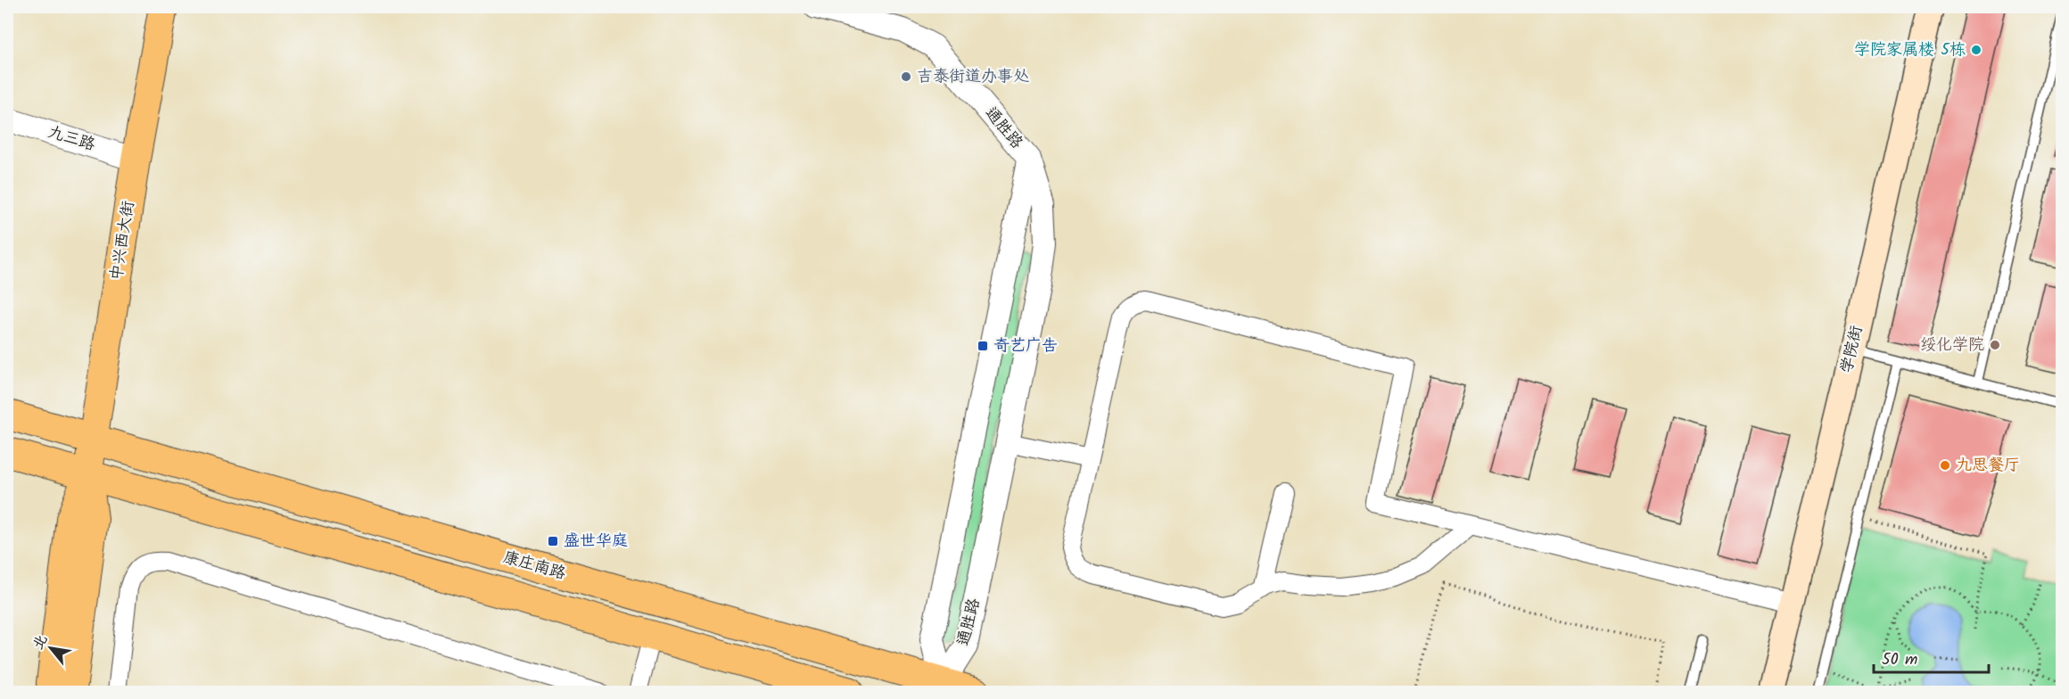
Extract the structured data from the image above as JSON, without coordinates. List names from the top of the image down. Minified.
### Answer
{"streets":{"highway":["康庄南路"],"main road":["中兴西大街","学院街"],"street":["通胜路","九三路"]},"crossings":[["通胜路","康庄南路"],["九三路","中兴西大街"],["中兴西大街","康庄南路"]],"places":{"other":["学院家属楼 5栋","吉泰街道办事处","绥化学院","九思餐厅"],"transit":["奇艺广告","盛世华庭"]},"scale_bar":"50 m","north":"top left"}
